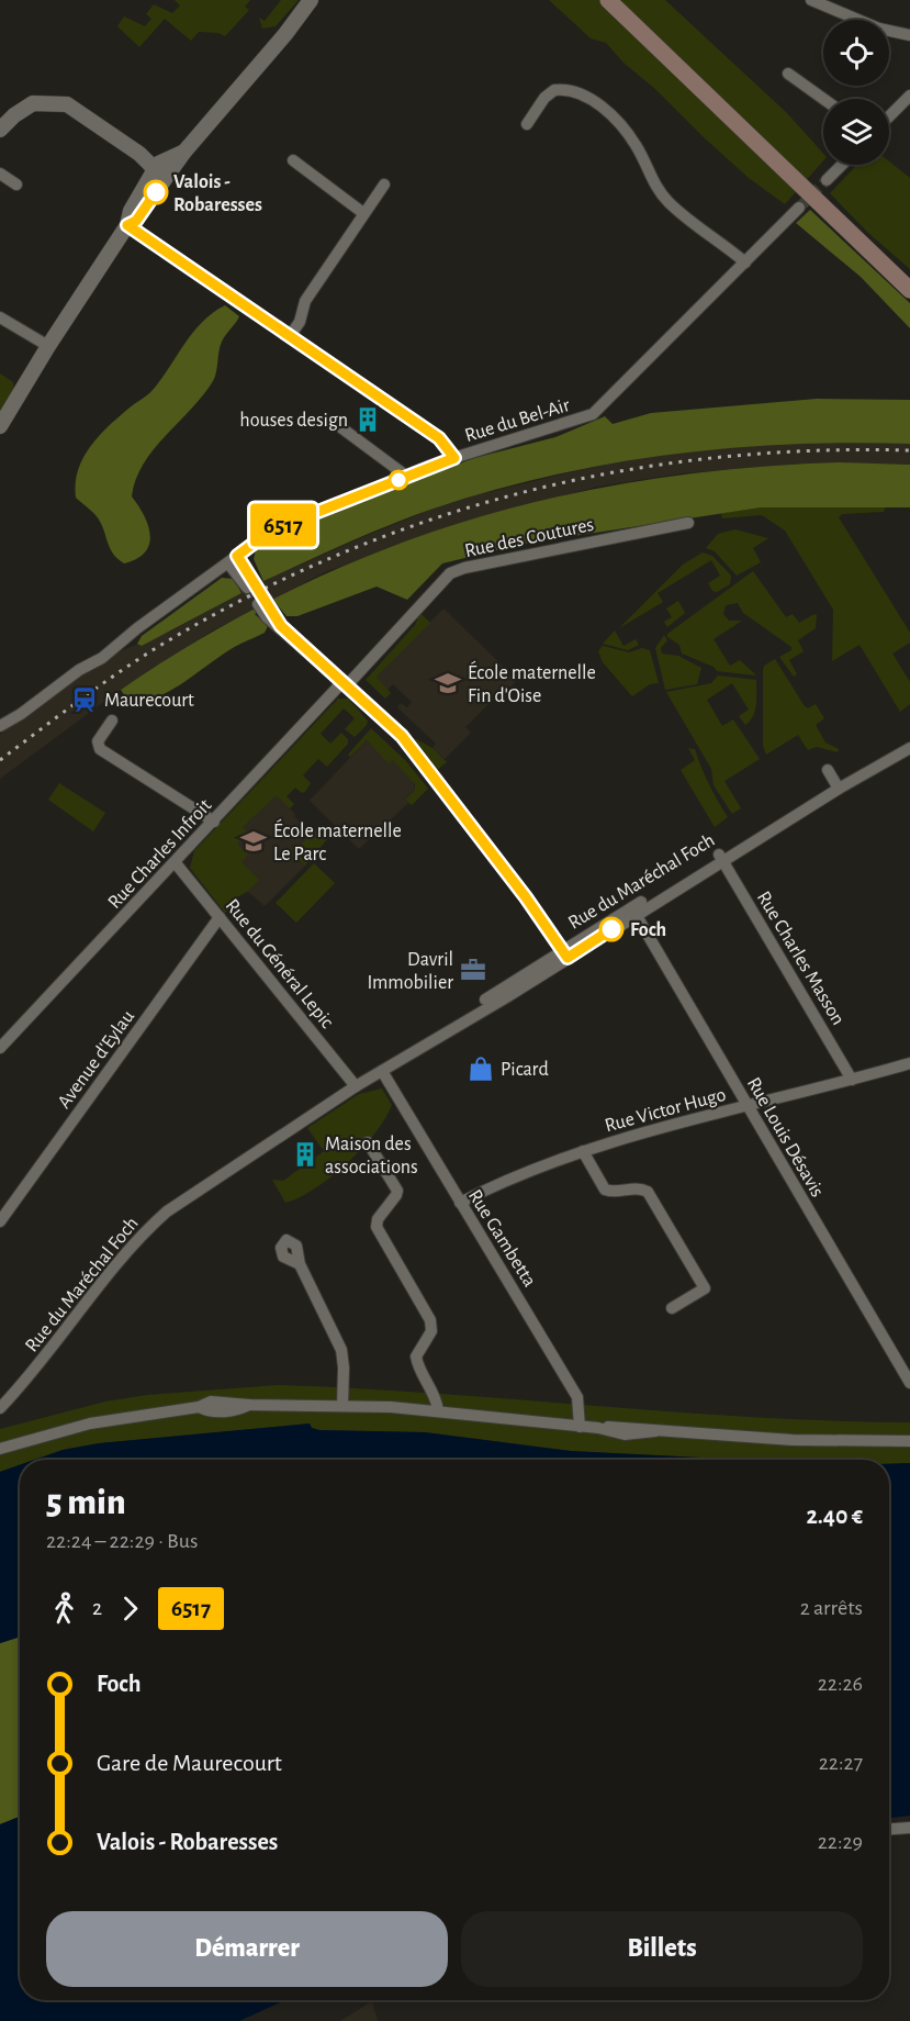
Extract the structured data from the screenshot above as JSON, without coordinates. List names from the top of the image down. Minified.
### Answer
{"streets":{"street":["Rue du Bel-Air","Rue des Coutures","Rue Charles Infroit","Rue du Maréchal Foch","Rue Charles Masson","Rue du Général Lepic","Avenue d'Eylau","Rue Victor Hugo","Rue Louis Désavis","Rue Gambetta"]},"crossings":[["Rue des Coutures","Rue Charles Infroit"],["Rue Charles Infroit","Rue du Général Lepic"],["Rue du Maréchal Foch","Rue Charles Masson"],["Rue du Maréchal Foch","Rue du Général Lepic"],["Rue du Maréchal Foch","Rue Louis Désavis"],["Rue du Maréchal Foch","Rue Gambetta"],["Rue Charles Masson","Rue Victor Hugo"],["Rue du Général Lepic","Avenue d'Eylau"],["Rue Victor Hugo","Rue Louis Désavis"],["Rue Victor Hugo","Rue Gambetta"]],"places":{"other":["Valois - Robaresses","Foch"],"building":["houses design","Maison des associations"],"school or university":["École maternelle Fin d'Oise","École maternelle Le Parc"],"station":["Maurecourt"],"office":["Davril Immobilier"],"shop":["Picard"]},"lines":["bus line 6517"],"page":{"on_map":"6517","heading":["5 min","22:24 – 22:29 · Bus","2.40 €"],"legs":["2","6517","2 arrêts"],"list":[{"name":"Foch","value":"22:26"},{"name":"Gare de Maurecourt","value":"22:27"},{"name":"Valois - Robaresses","value":"22:29"}],"buttons":["Démarrer","Billets"]}}
